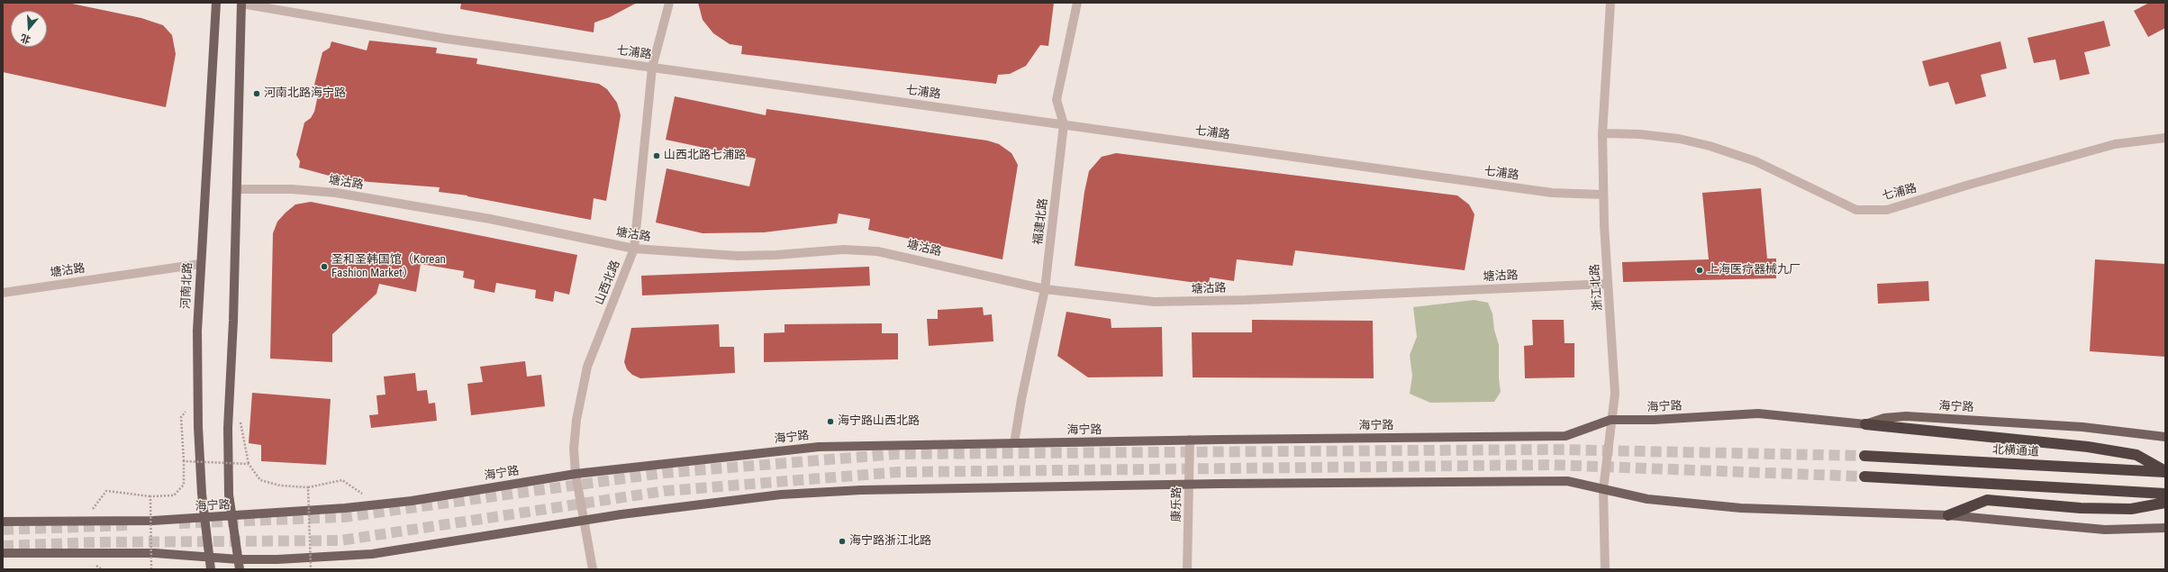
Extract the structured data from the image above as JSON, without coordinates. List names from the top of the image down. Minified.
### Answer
{"streets":{"highway":["北横通道"],"main road":["河南北路","海宁路"],"street":["七浦路","塘沽路","福建北路","山西北路","浙江北路","康乐路"]},"crossings":[["七浦路","福建北路"],["七浦路","山西北路"],["七浦路","浙江北路"],["塘沽路","福建北路"],["塘沽路","山西北路"],["塘沽路","河南北路"],["塘沽路","浙江北路"],["福建北路","海宁路"],["山西北路","海宁路"],["河南北路","海宁路"],["浙江北路","海宁路"],["海宁路","康乐路"]],"places":["河南北路海宁路","山西北路七浦路","圣和圣韩国馆（Korean Fashion Market）","上海医疗器械九厂","海宁路山西北路","海宁路浙江北路"],"north":"bottom"}
